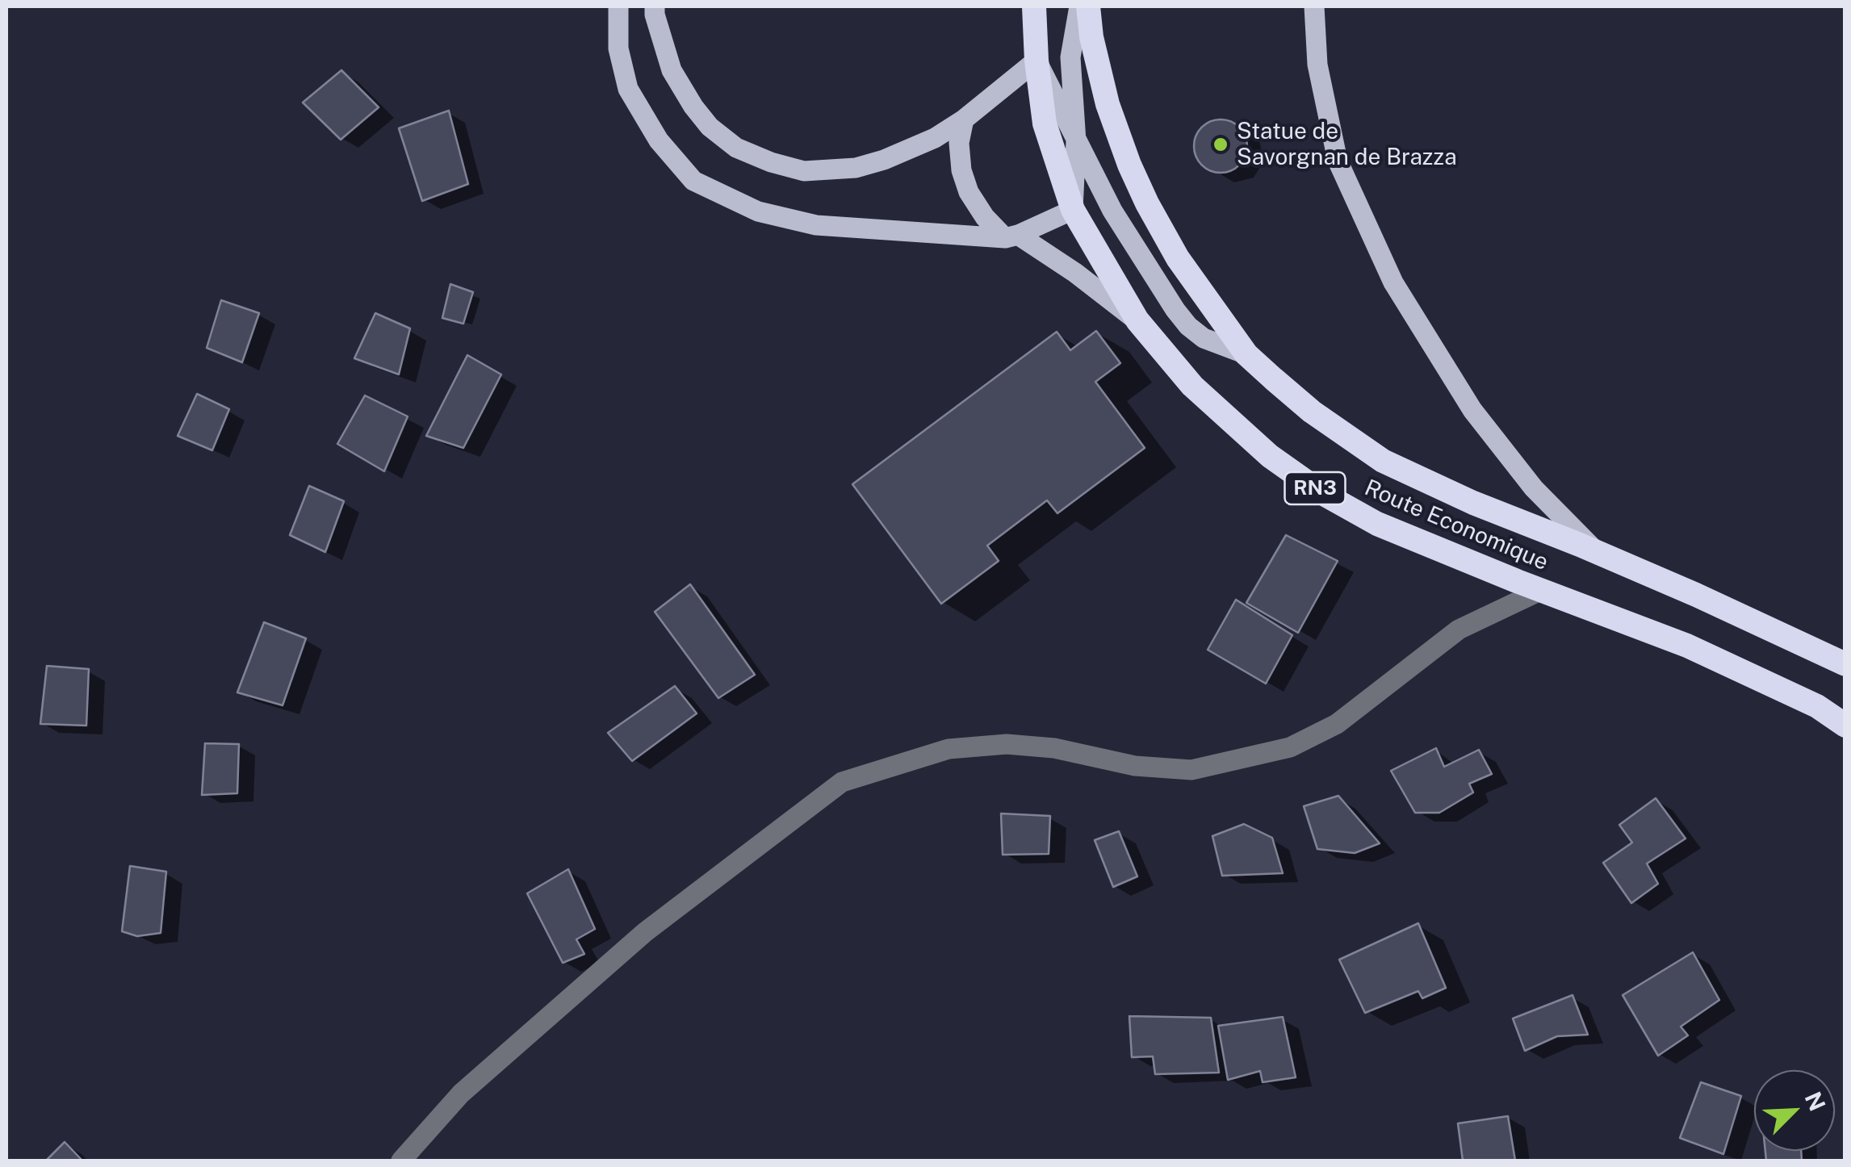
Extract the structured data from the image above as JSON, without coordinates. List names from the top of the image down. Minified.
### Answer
{"streets":{"highway":["RN3","Route Economique"]},"places":["Statue de Savorgnan de Brazza"],"north":"top right"}
